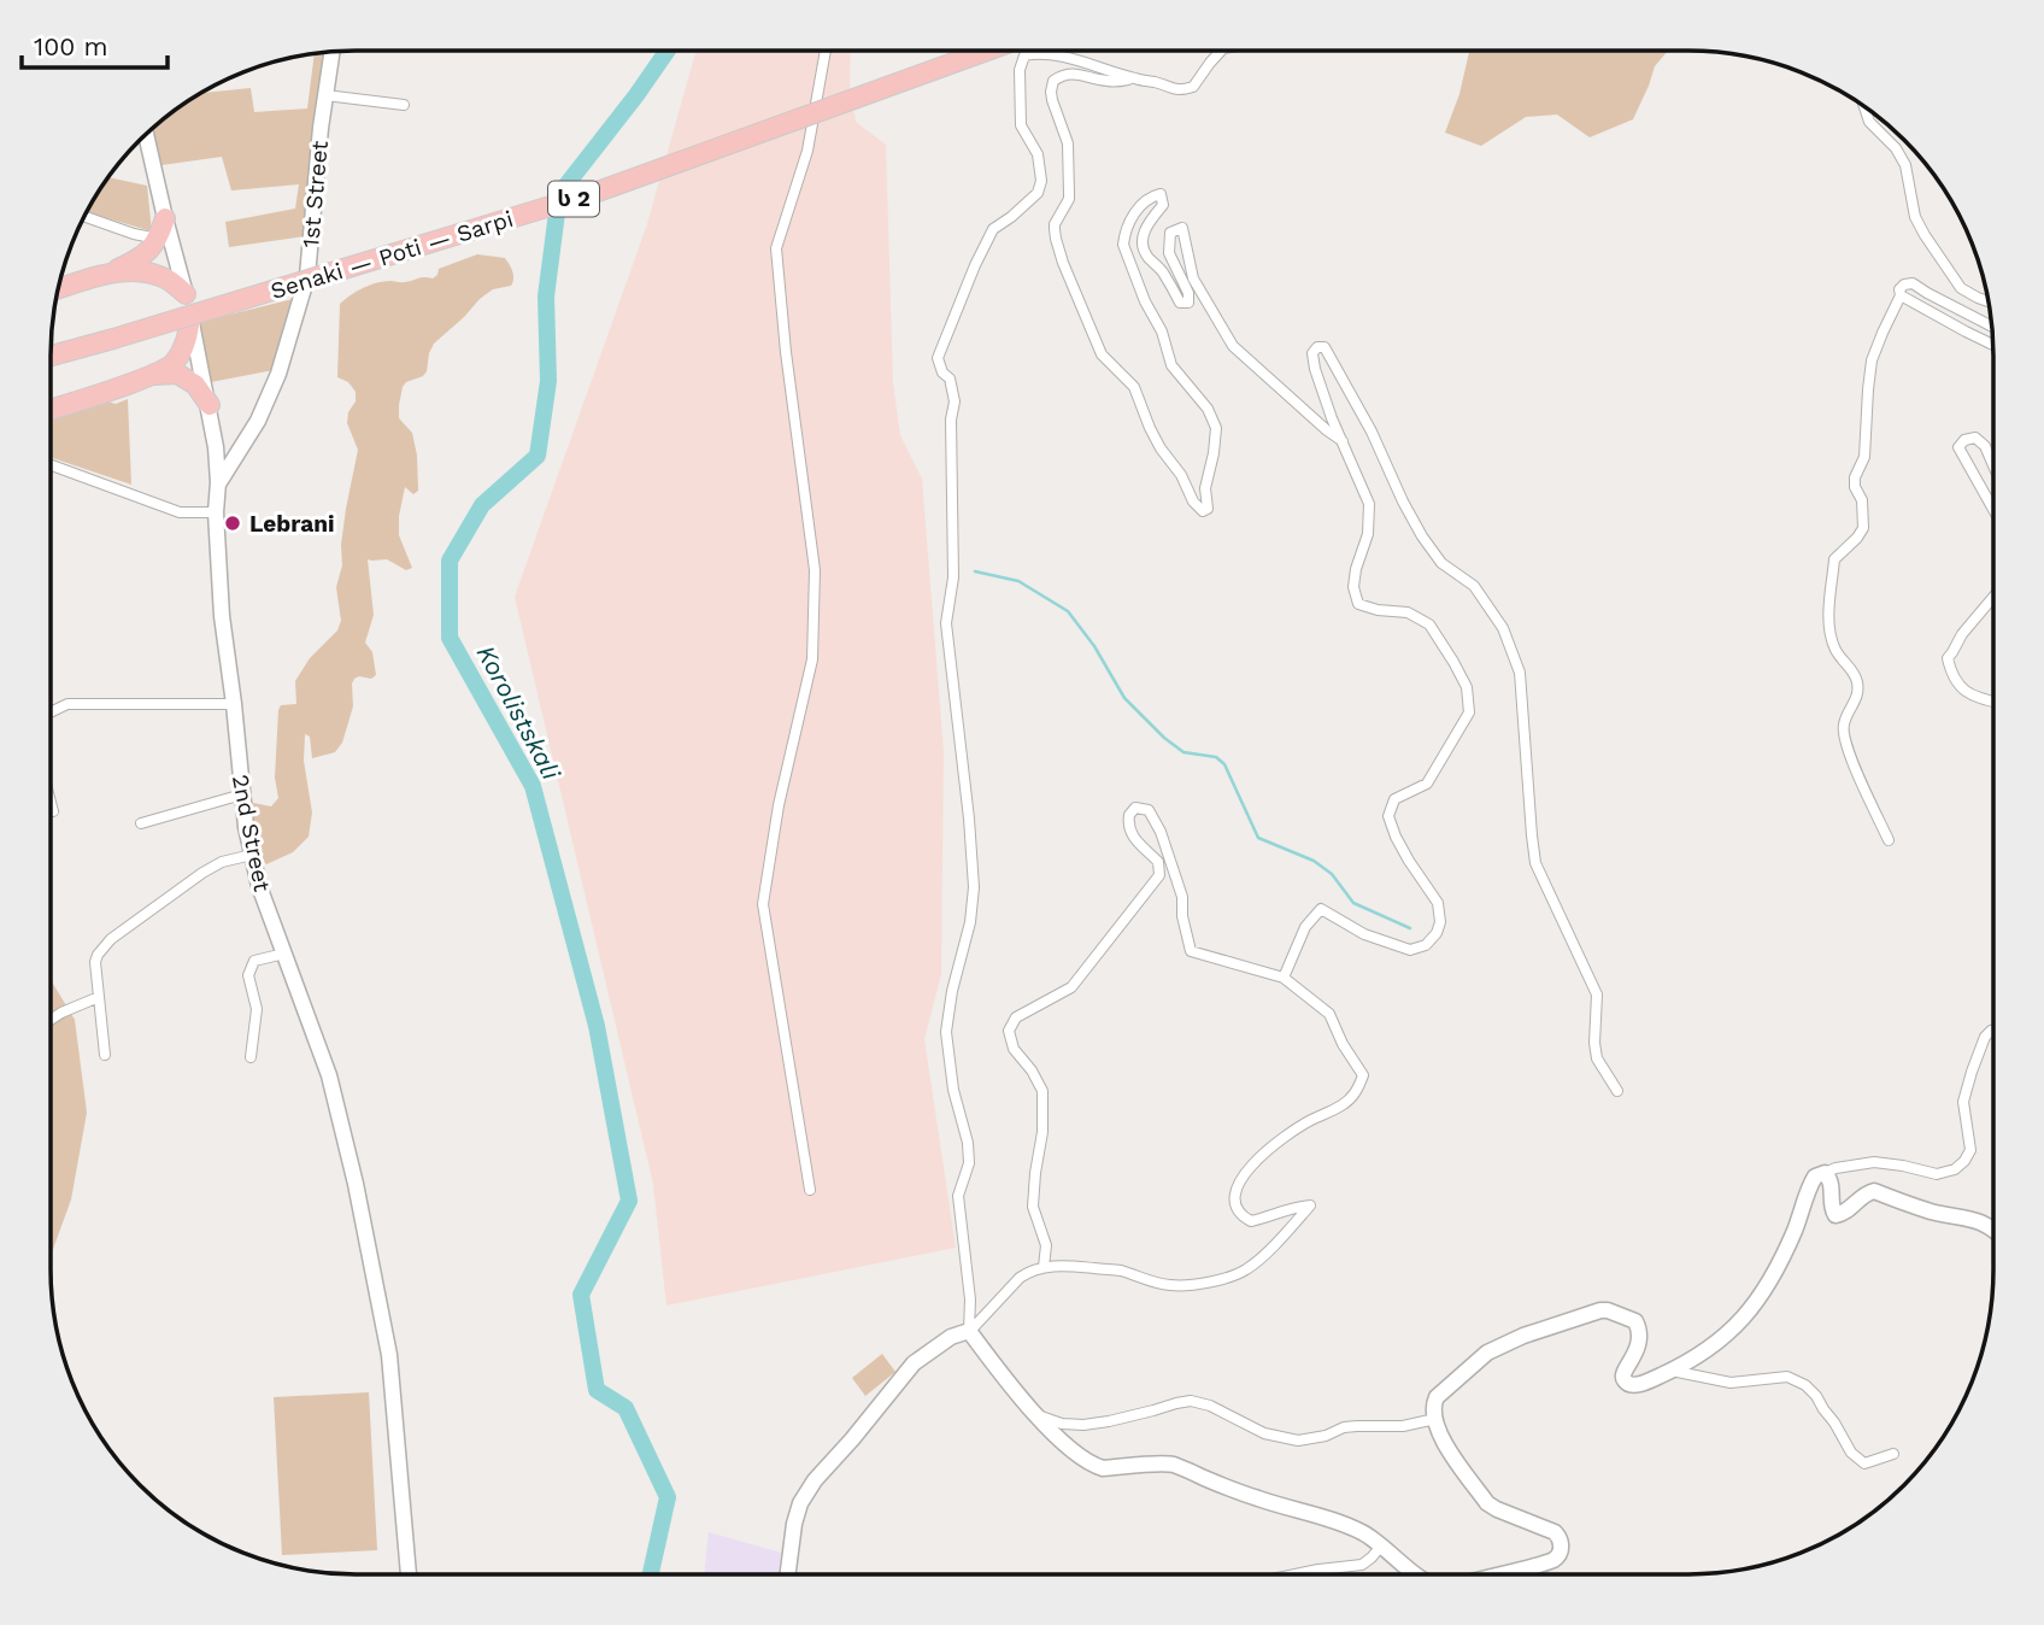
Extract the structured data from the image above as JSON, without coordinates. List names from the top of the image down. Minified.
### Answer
{"streets":{"highway":["ს 2","Senaki — Poti — Sarpi"],"street":["1st Street","2nd Street"]},"crossings":[["1st Street","2nd Street"]],"water":["Korolistskali"],"places":["Lebrani"],"scale_bar":"100 m"}
